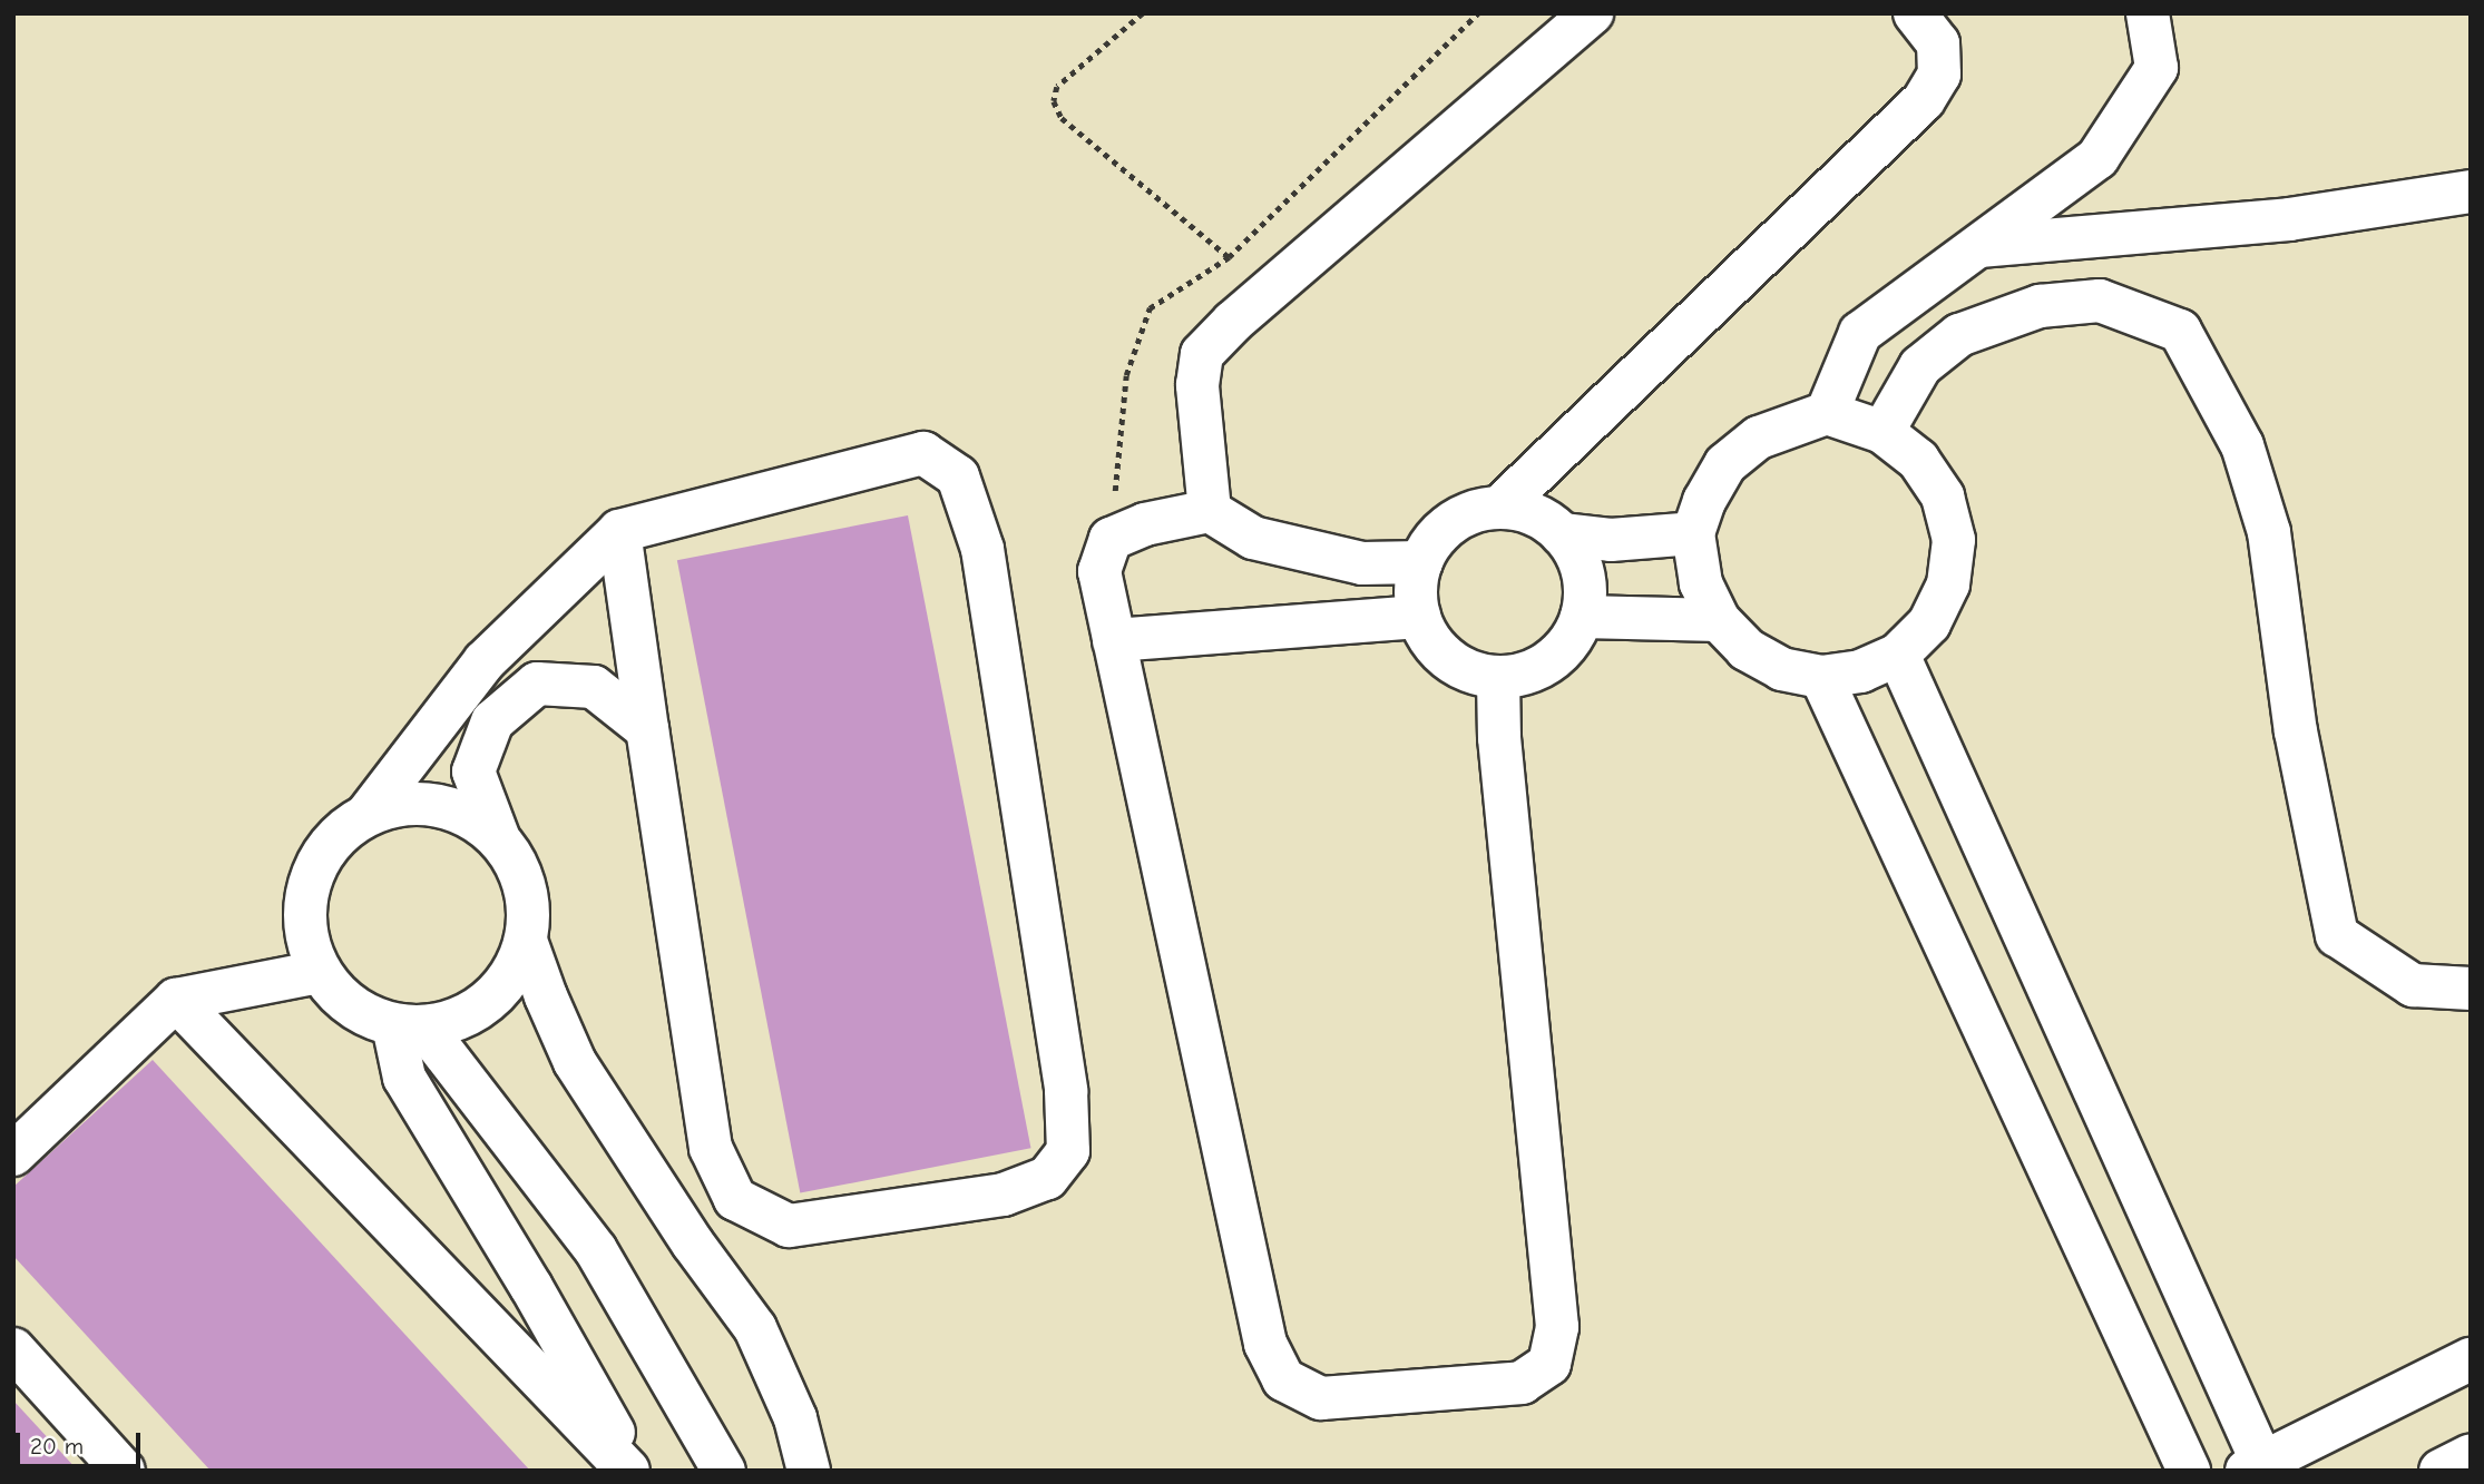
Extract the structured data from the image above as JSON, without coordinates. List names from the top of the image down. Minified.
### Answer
{"scale_bar":"20 m"}
